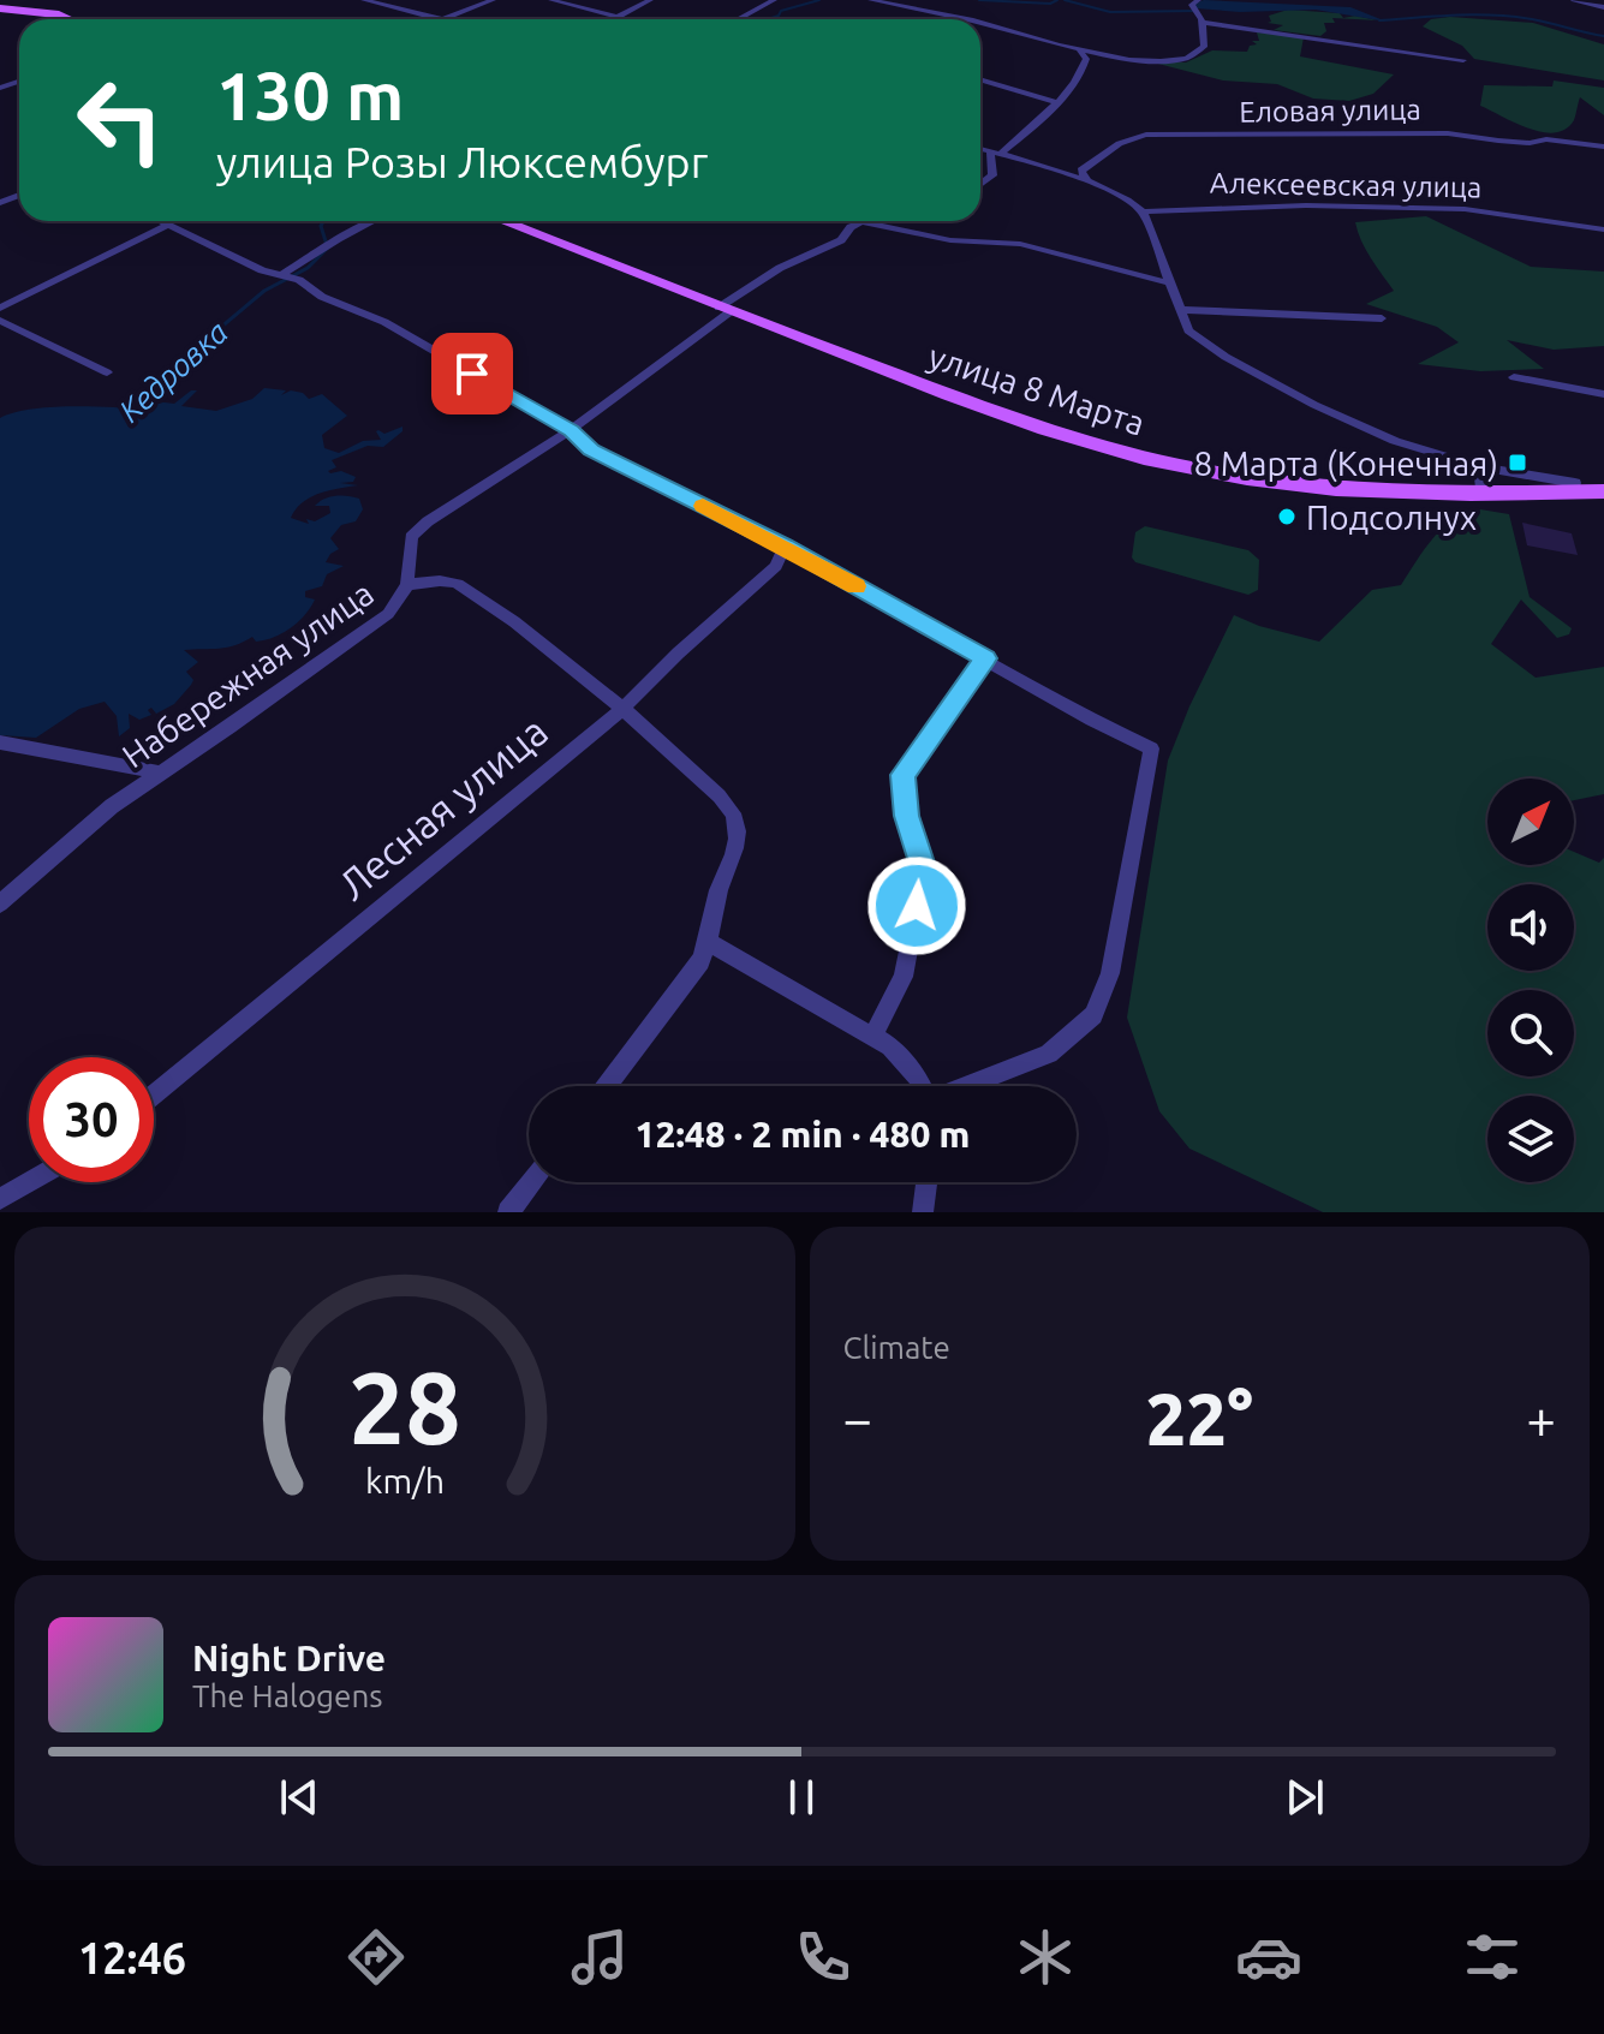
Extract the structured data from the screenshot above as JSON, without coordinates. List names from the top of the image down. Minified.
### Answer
{"streets":{"main road":["улица 8 Марта"],"street":["Еловая улица","Алексеевская улица","Набережная улица","Лесная улица"]},"crossings":[["улица 8 Марта","Набережная улица"]],"water":["Кедровка"],"places":{"transit":["8 Марта (Конечная)"],"other":["Подсолнух"]},"north":"top right","page":{"turn":["130 m","улица Розы Люксембург"],"limit":"30","trip":"12:48 · 2 min · 480 m","tile":"Climate","heat":["−","22°","+"],"song":["Night Drive","The Halogens"],"tabs":"12:46","gauge":["28","km/h"]}}
